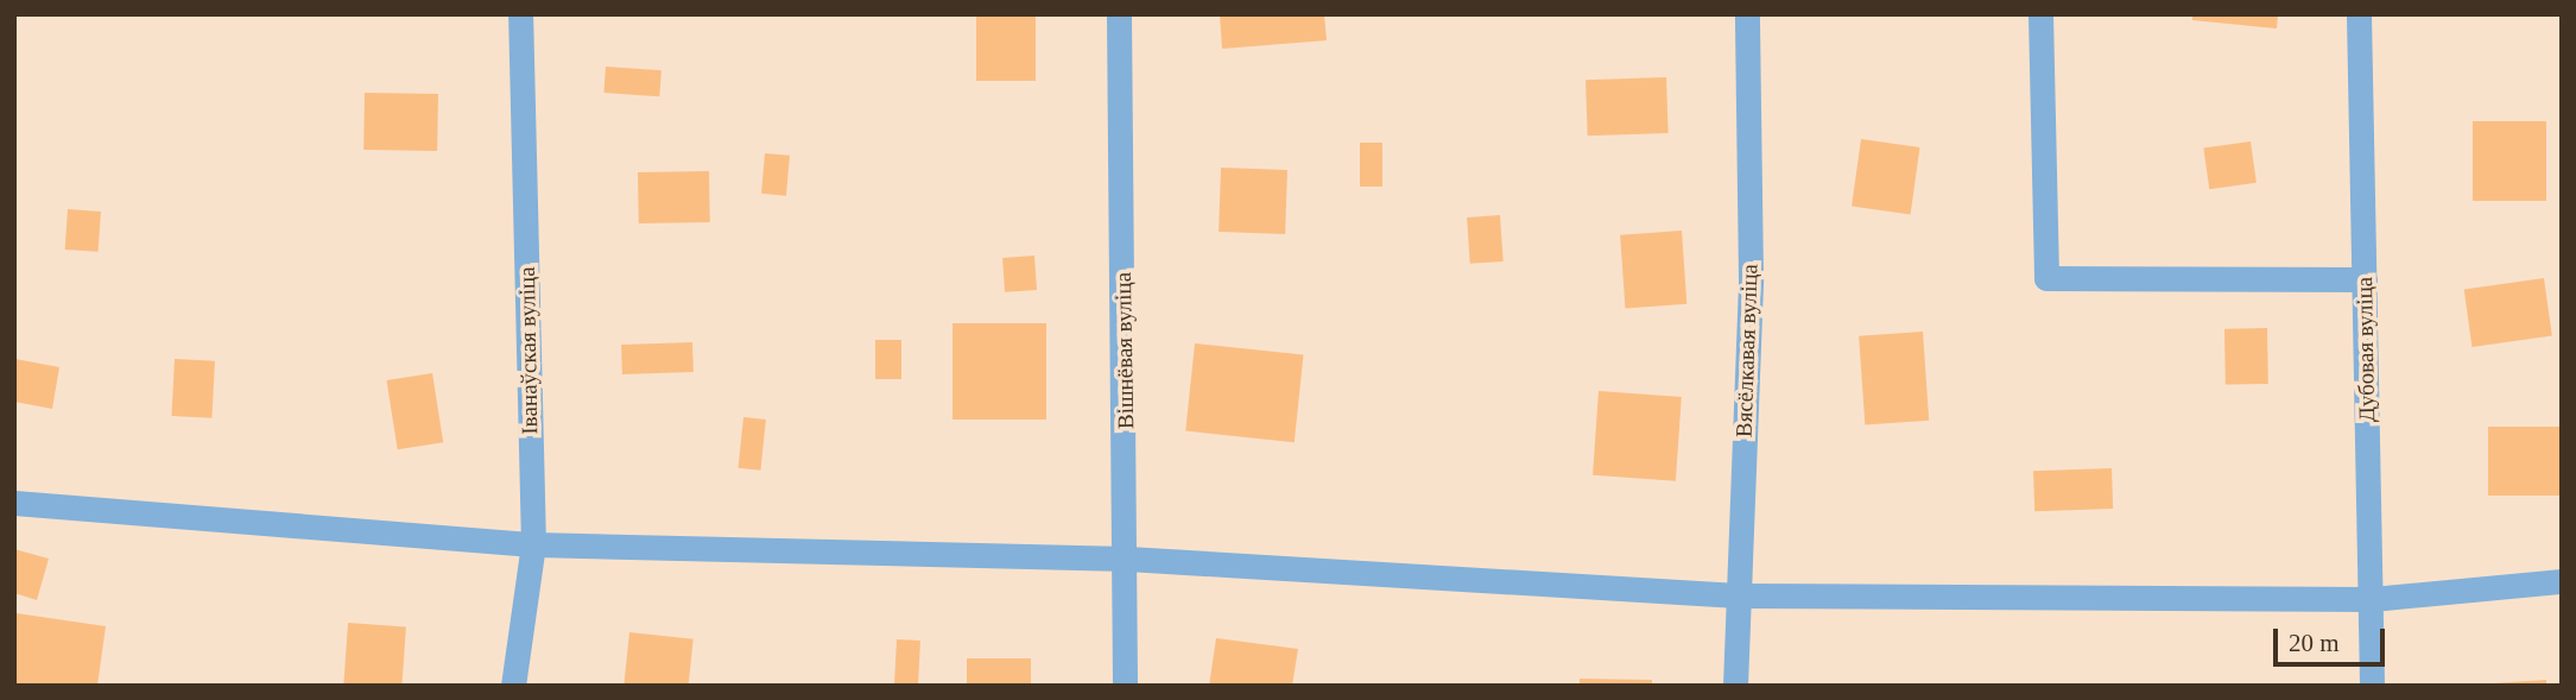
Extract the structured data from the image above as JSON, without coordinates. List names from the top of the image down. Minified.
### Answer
{"streets":{"street":["Дубовая вуліца","Іванаўская вуліца","Вішнёвая вуліца","Вясёлкавая вуліца"]},"scale_bar":"20 m"}
